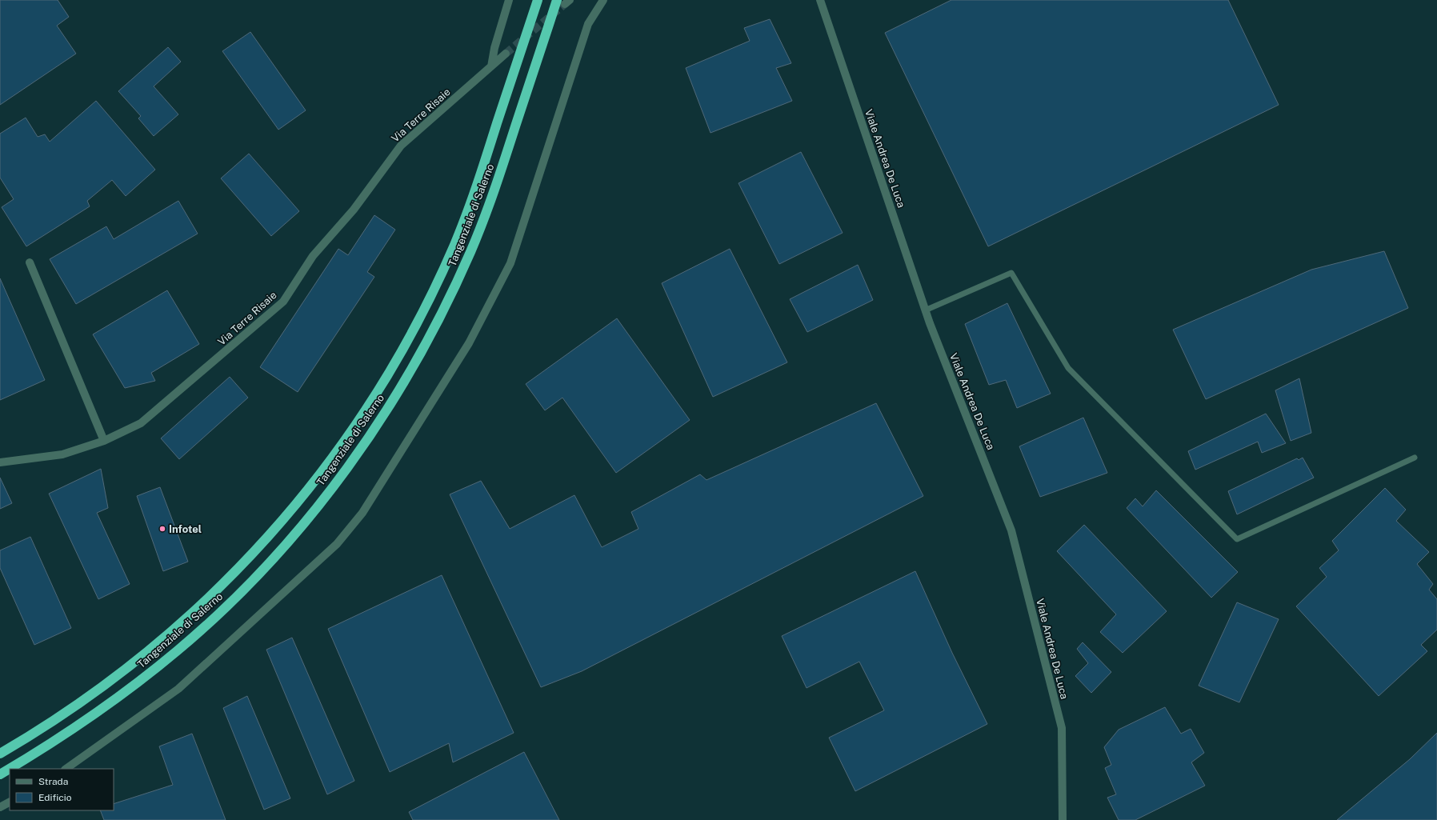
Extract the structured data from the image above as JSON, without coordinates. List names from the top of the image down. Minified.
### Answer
{"streets":{"highway":["Tangenziale di Salerno"],"street":["Via Terre Risaie","Viale Andrea De Luca"]},"places":["Infotel"],"legend":["Strada","Edificio"]}
